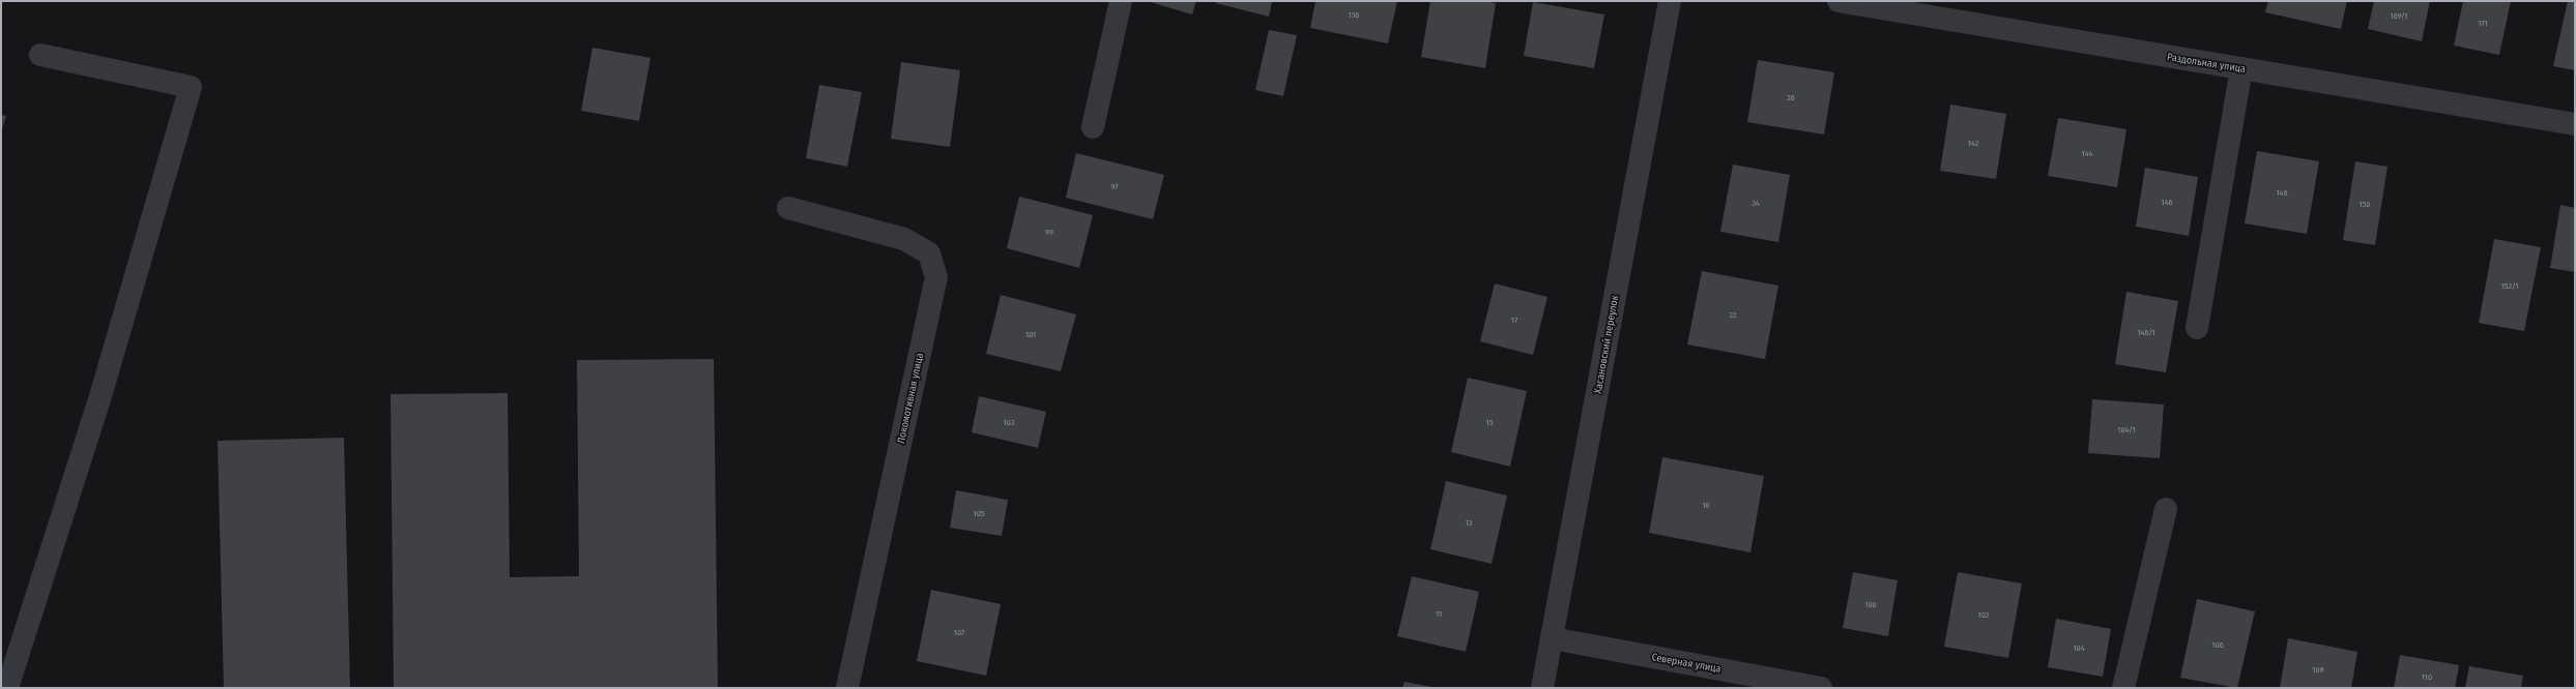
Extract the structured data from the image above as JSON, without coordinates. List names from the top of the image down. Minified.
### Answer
{"streets":{"street":["Раздольная улица","Хасановский переулок","Локомотивная улица","Северная улица"]},"crossings":[["Хасановский переулок","Северная улица"]],"house_numbers":["136","169/1","171","26","142","144","97","148","146","24","150","99","152/1","22","17","146/1","101","103","15","104/1","18","105","13","100","11","102","107","106","104","108","110"]}
